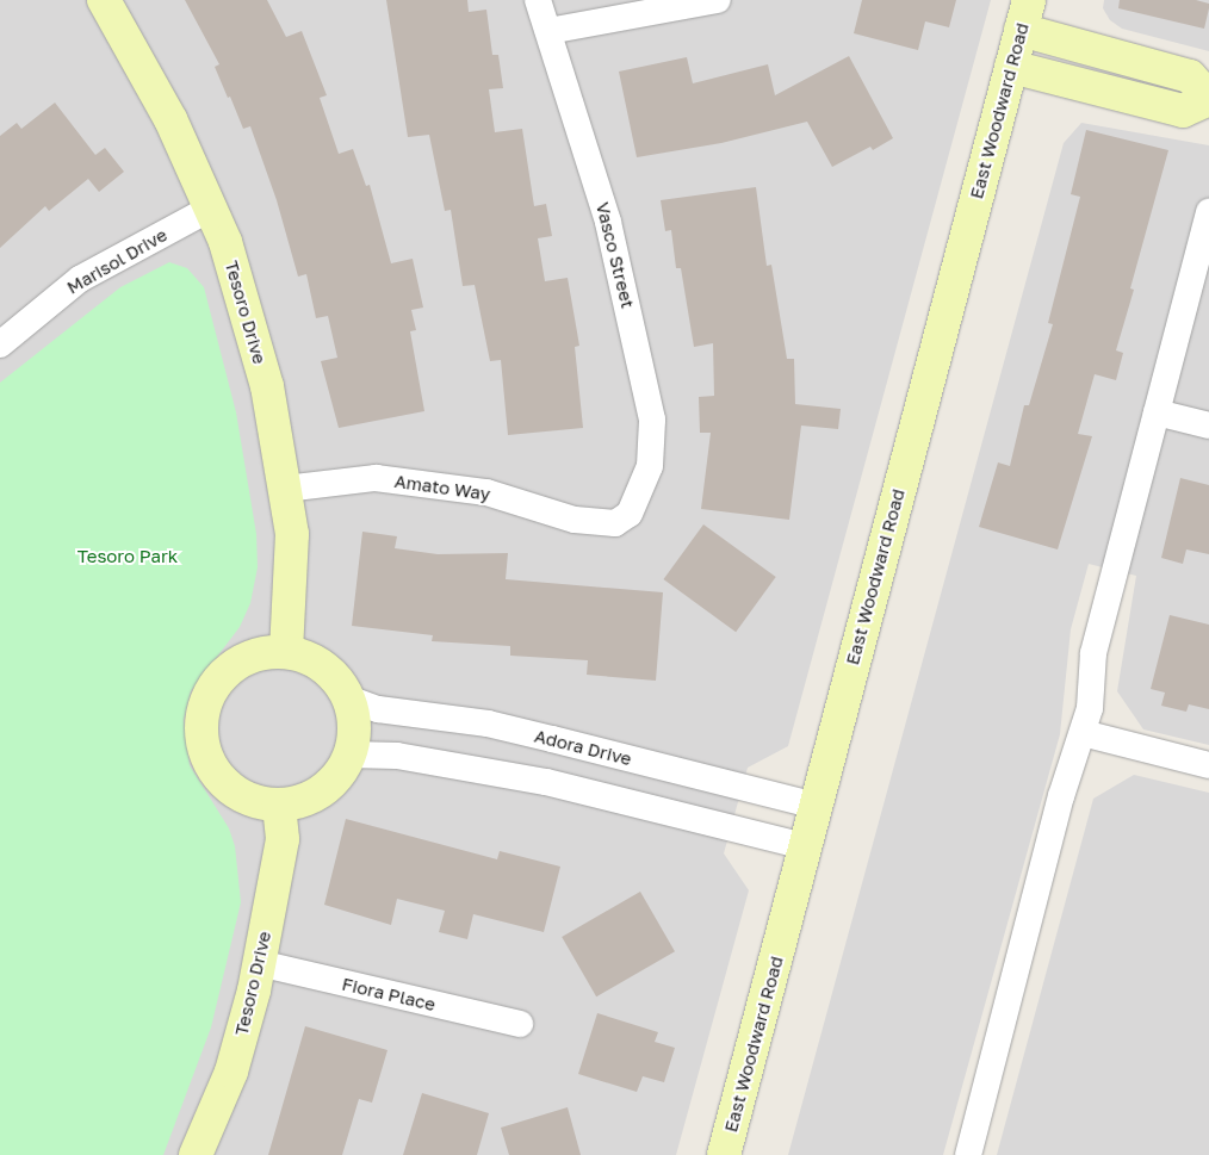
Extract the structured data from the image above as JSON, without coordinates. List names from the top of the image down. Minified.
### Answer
{"streets":{"street":["East Woodward Road","Vasco Street","Marisol Drive","Tesoro Drive","Amato Way","Adora Drive","Fiora Place"]},"crossings":[["East Woodward Road","Adora Drive"],["Vasco Street","Amato Way"],["Marisol Drive","Tesoro Drive"],["Tesoro Drive","Amato Way"],["Tesoro Drive","Adora Drive"],["Tesoro Drive","Fiora Place"]],"parks":["Tesoro Park"]}
